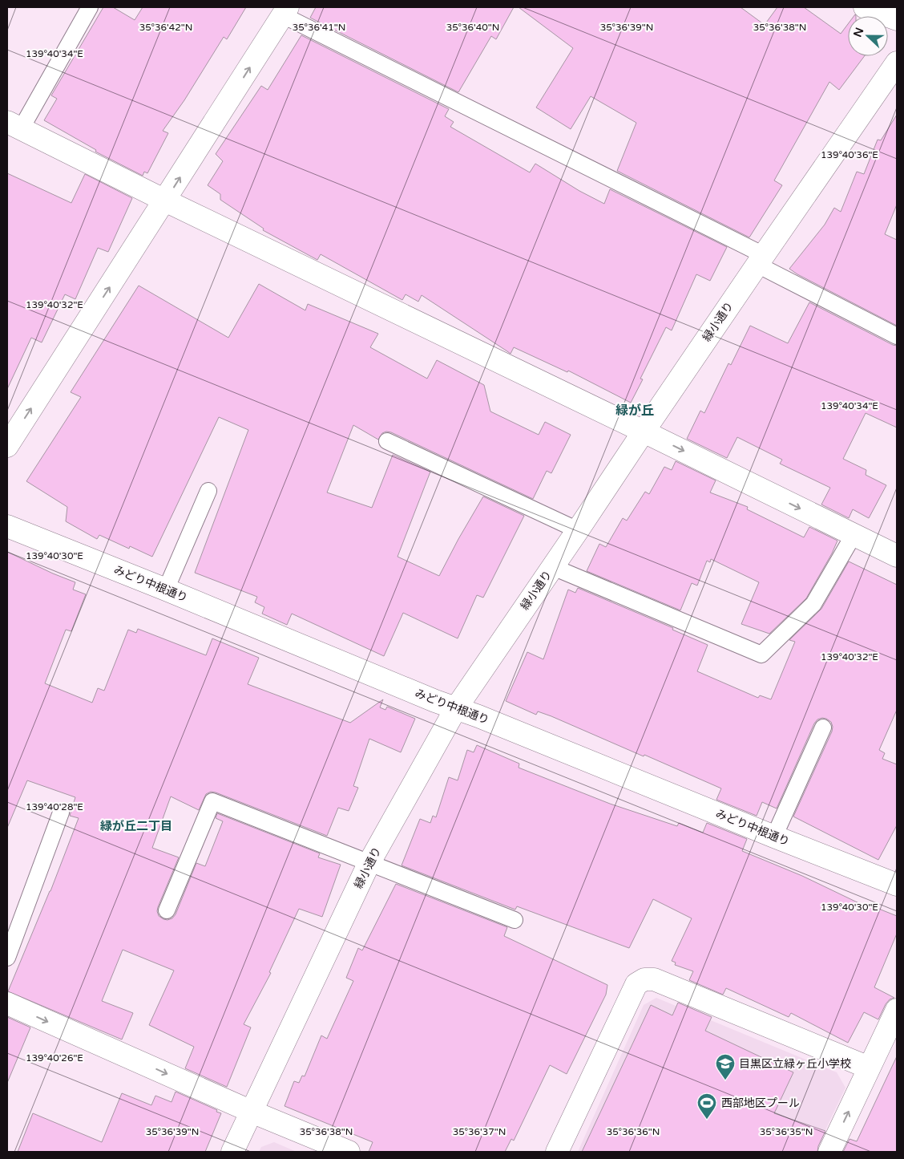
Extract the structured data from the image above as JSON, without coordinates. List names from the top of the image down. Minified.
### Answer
{"streets":{"street":["緑小通り","みどり中根通り"]},"crossings":[["緑小通り","みどり中根通り"]],"districts":["緑が丘","緑が丘二丁目"],"places":{"school or university":["目黒区立緑ヶ丘小学校"],"sports":["西部地区プール"]},"north":"left","coordinates":["35°36'38\"N","35°36'42\"N","35°36'41\"N","35°36'40\"N","35°36'39\"N","139°40'34\"E","139°40'36\"E","139°40'32\"E","139°40'30\"E","139°40'28\"E","139°40'26\"E","35°36'37\"N","35°36'36\"N","35°36'35\"N"]}
